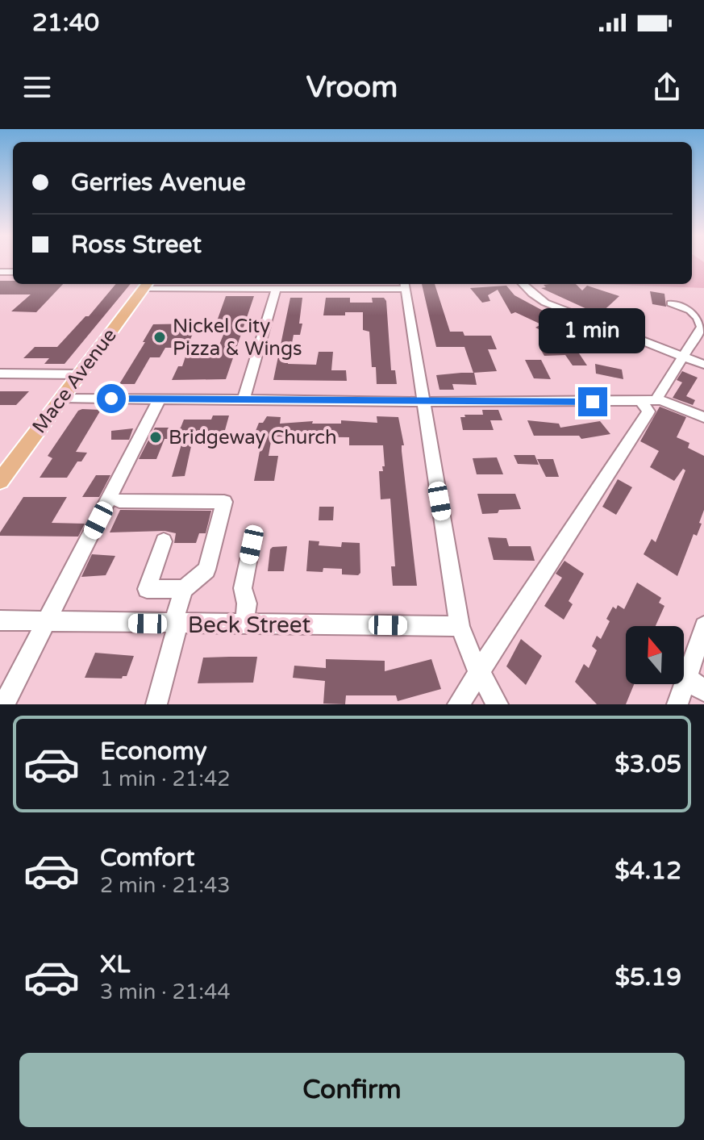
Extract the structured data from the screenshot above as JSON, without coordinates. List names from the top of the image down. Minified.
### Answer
{"streets":{"main road":["Mace Avenue"],"street":["Beck Street"]},"places":["Nickel City Pizza & Wings","Bridgeway Church"],"north":"top","page":{"status":"21:40","header":"Vroom","banner":["Gerries Avenue","Ross Street"],"bubble":"1 min","list":[{"name":"Economy","note":"1 min · 21:42","value":"$3.05"},{"name":"Comfort","note":"2 min · 21:43","value":"$4.12"},{"name":"XL","note":"3 min · 21:44","value":"$5.19"}],"buttons":"Confirm"}}
